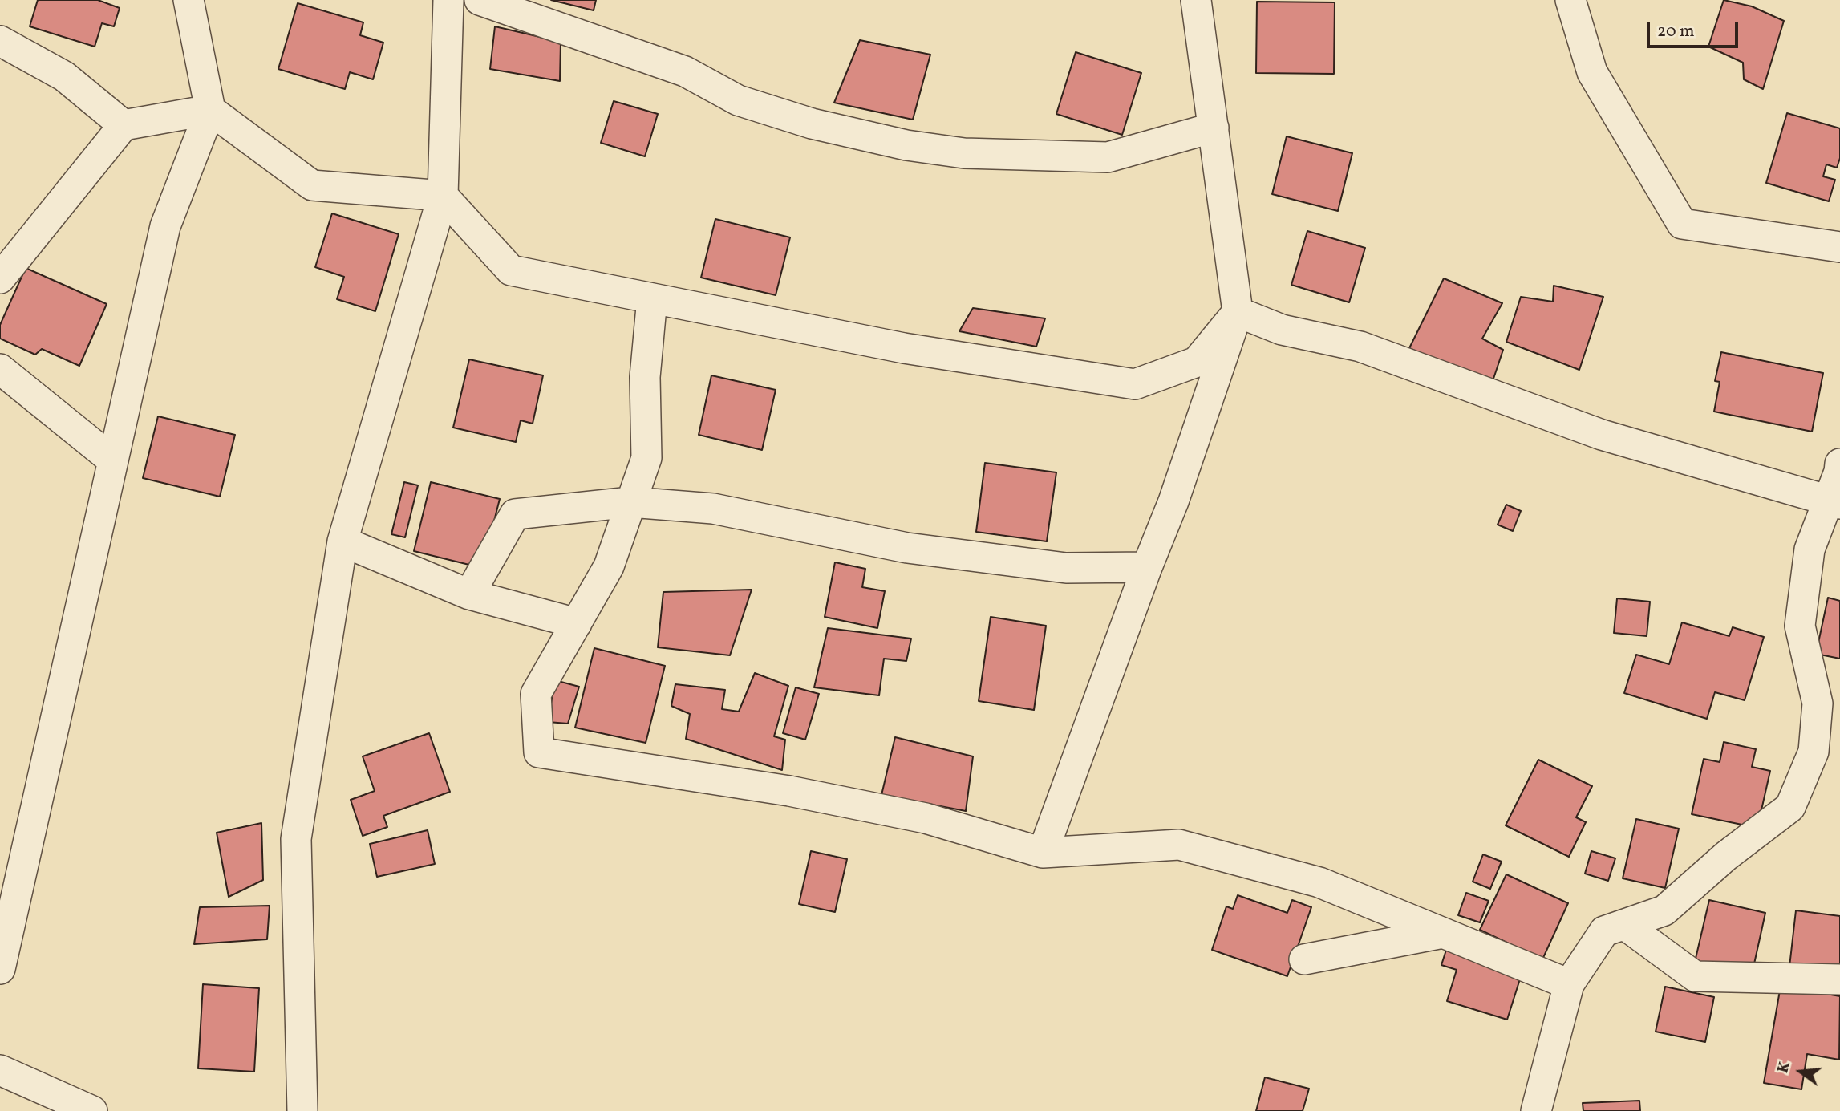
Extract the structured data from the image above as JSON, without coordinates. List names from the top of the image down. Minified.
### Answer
{"scale_bar":"20 m","north":"left"}
